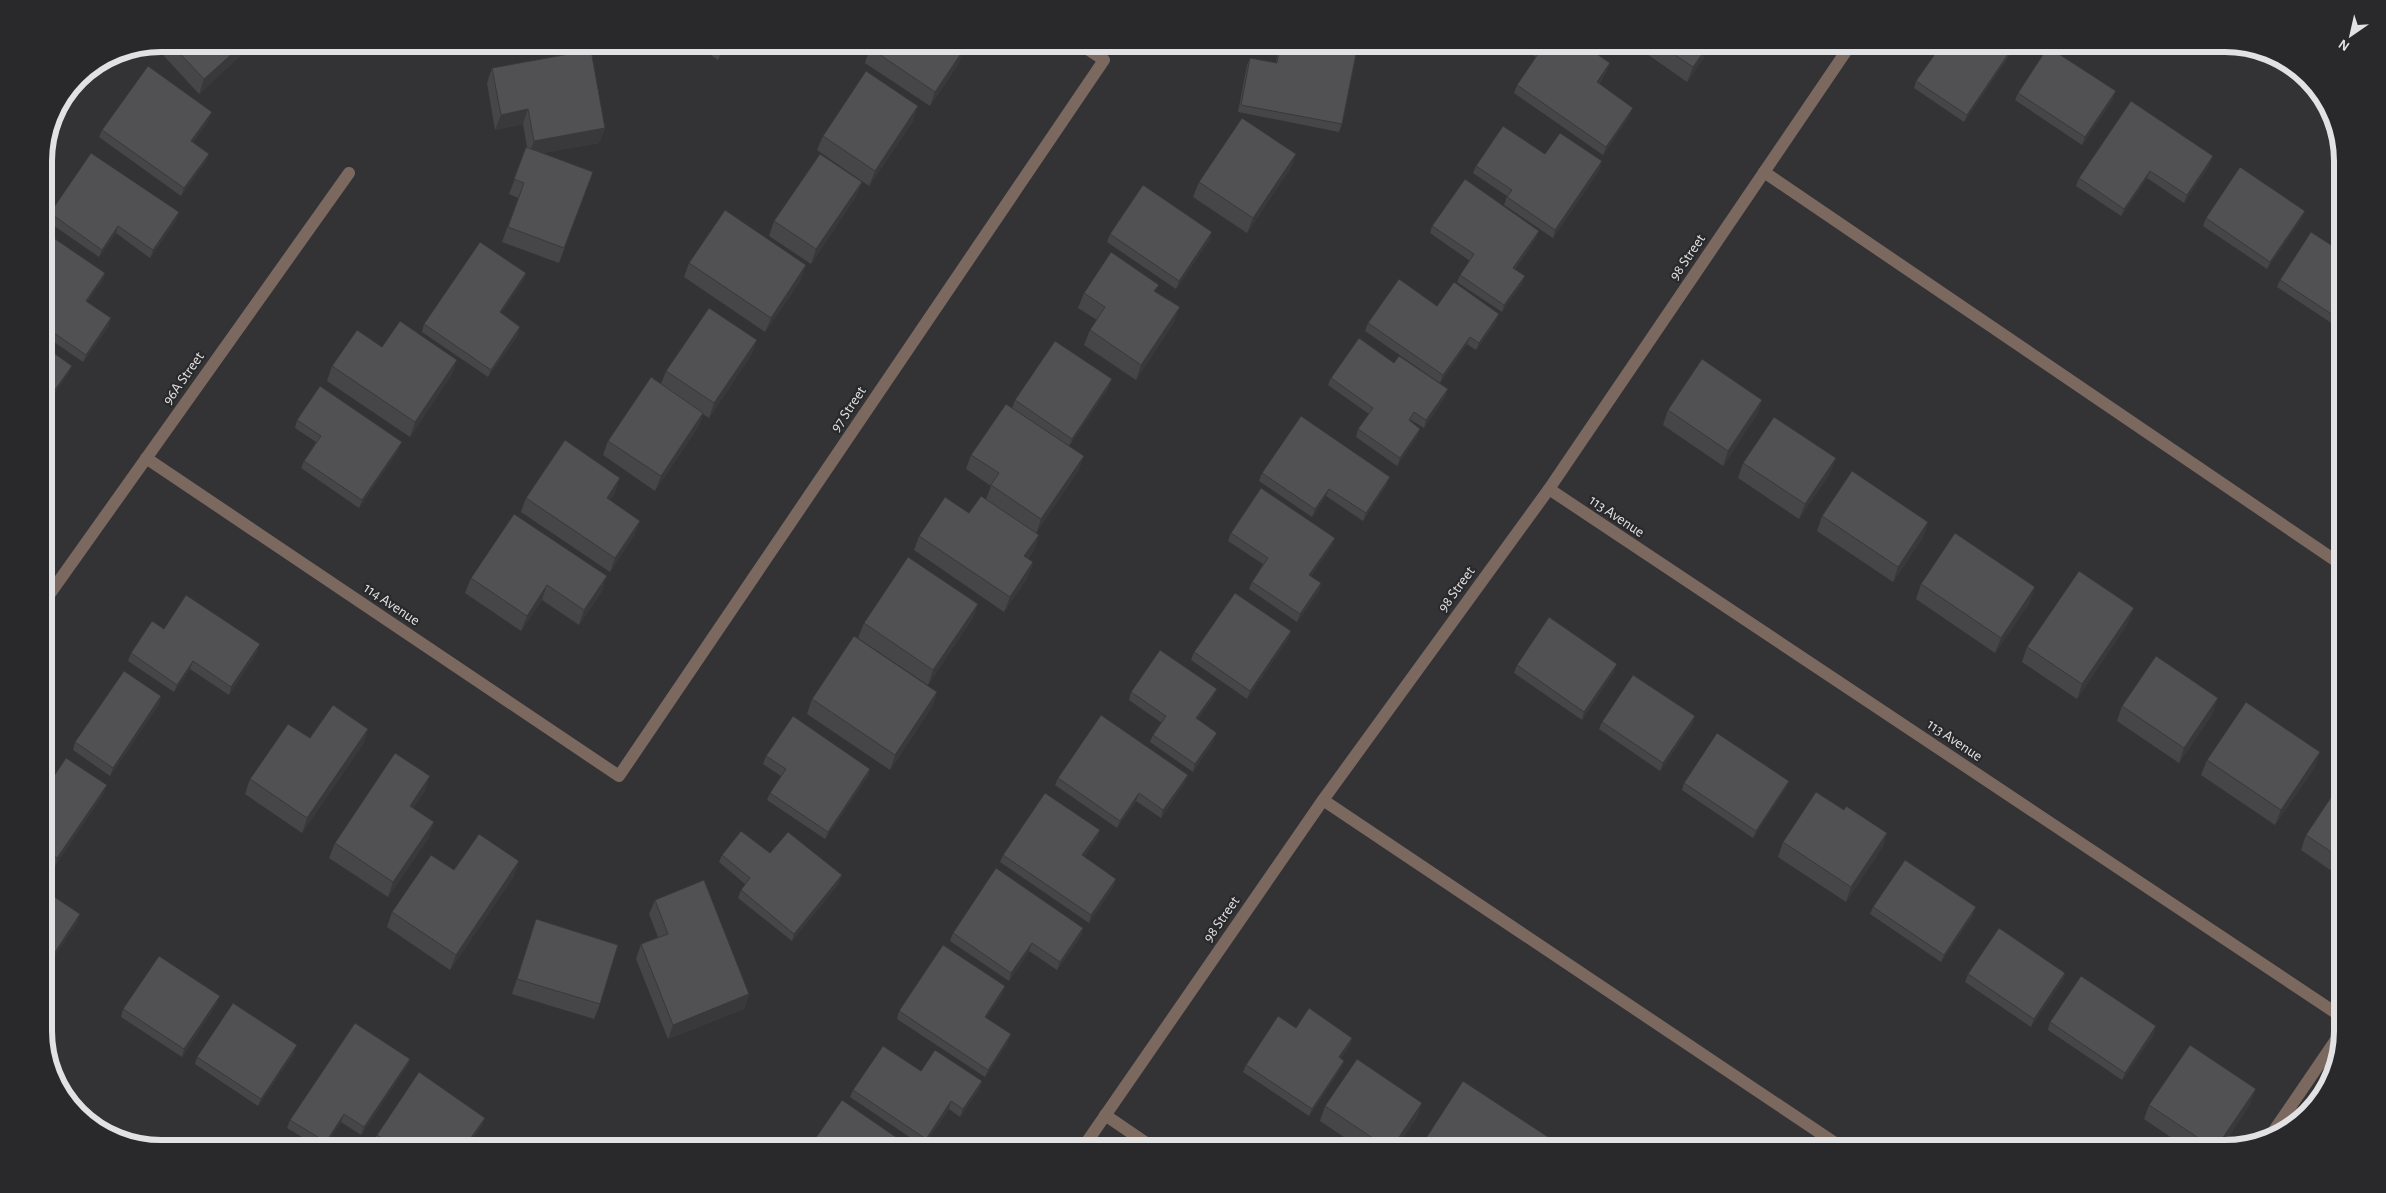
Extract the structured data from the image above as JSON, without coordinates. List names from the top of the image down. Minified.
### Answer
{"streets":{"street":["98 Street","96A Street","97 Street","113 Avenue","114 Avenue"]},"crossings":[["98 Street","113 Avenue"],["96A Street","114 Avenue"],["97 Street","114 Avenue"]],"north":"bottom left"}
